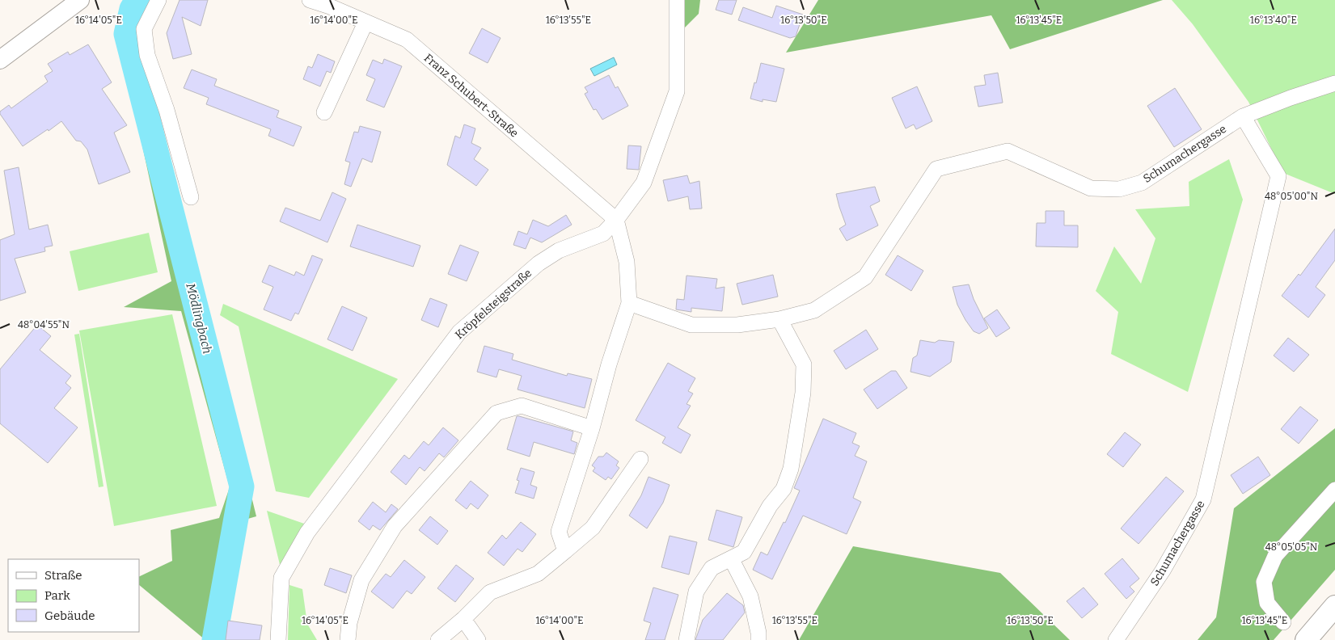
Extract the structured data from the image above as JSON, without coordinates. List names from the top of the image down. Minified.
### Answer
{"streets":{"street":["Franz Schubert-Straße","Schumachergasse","Kröpfelsteigstraße"]},"crossings":[["Franz Schubert-Straße","Kröpfelsteigstraße"]],"water":["Mödlingbach"],"legend":["Straße","Park","Gebäude"],"coordinates":["16°14'05\"E","16°13'45\"E","16°13'40\"E","16°14'00\"E","16°13'55\"E","16°13'50\"E","48°05'00\"N","48°04'55\"N","48°05'05\"N"]}
